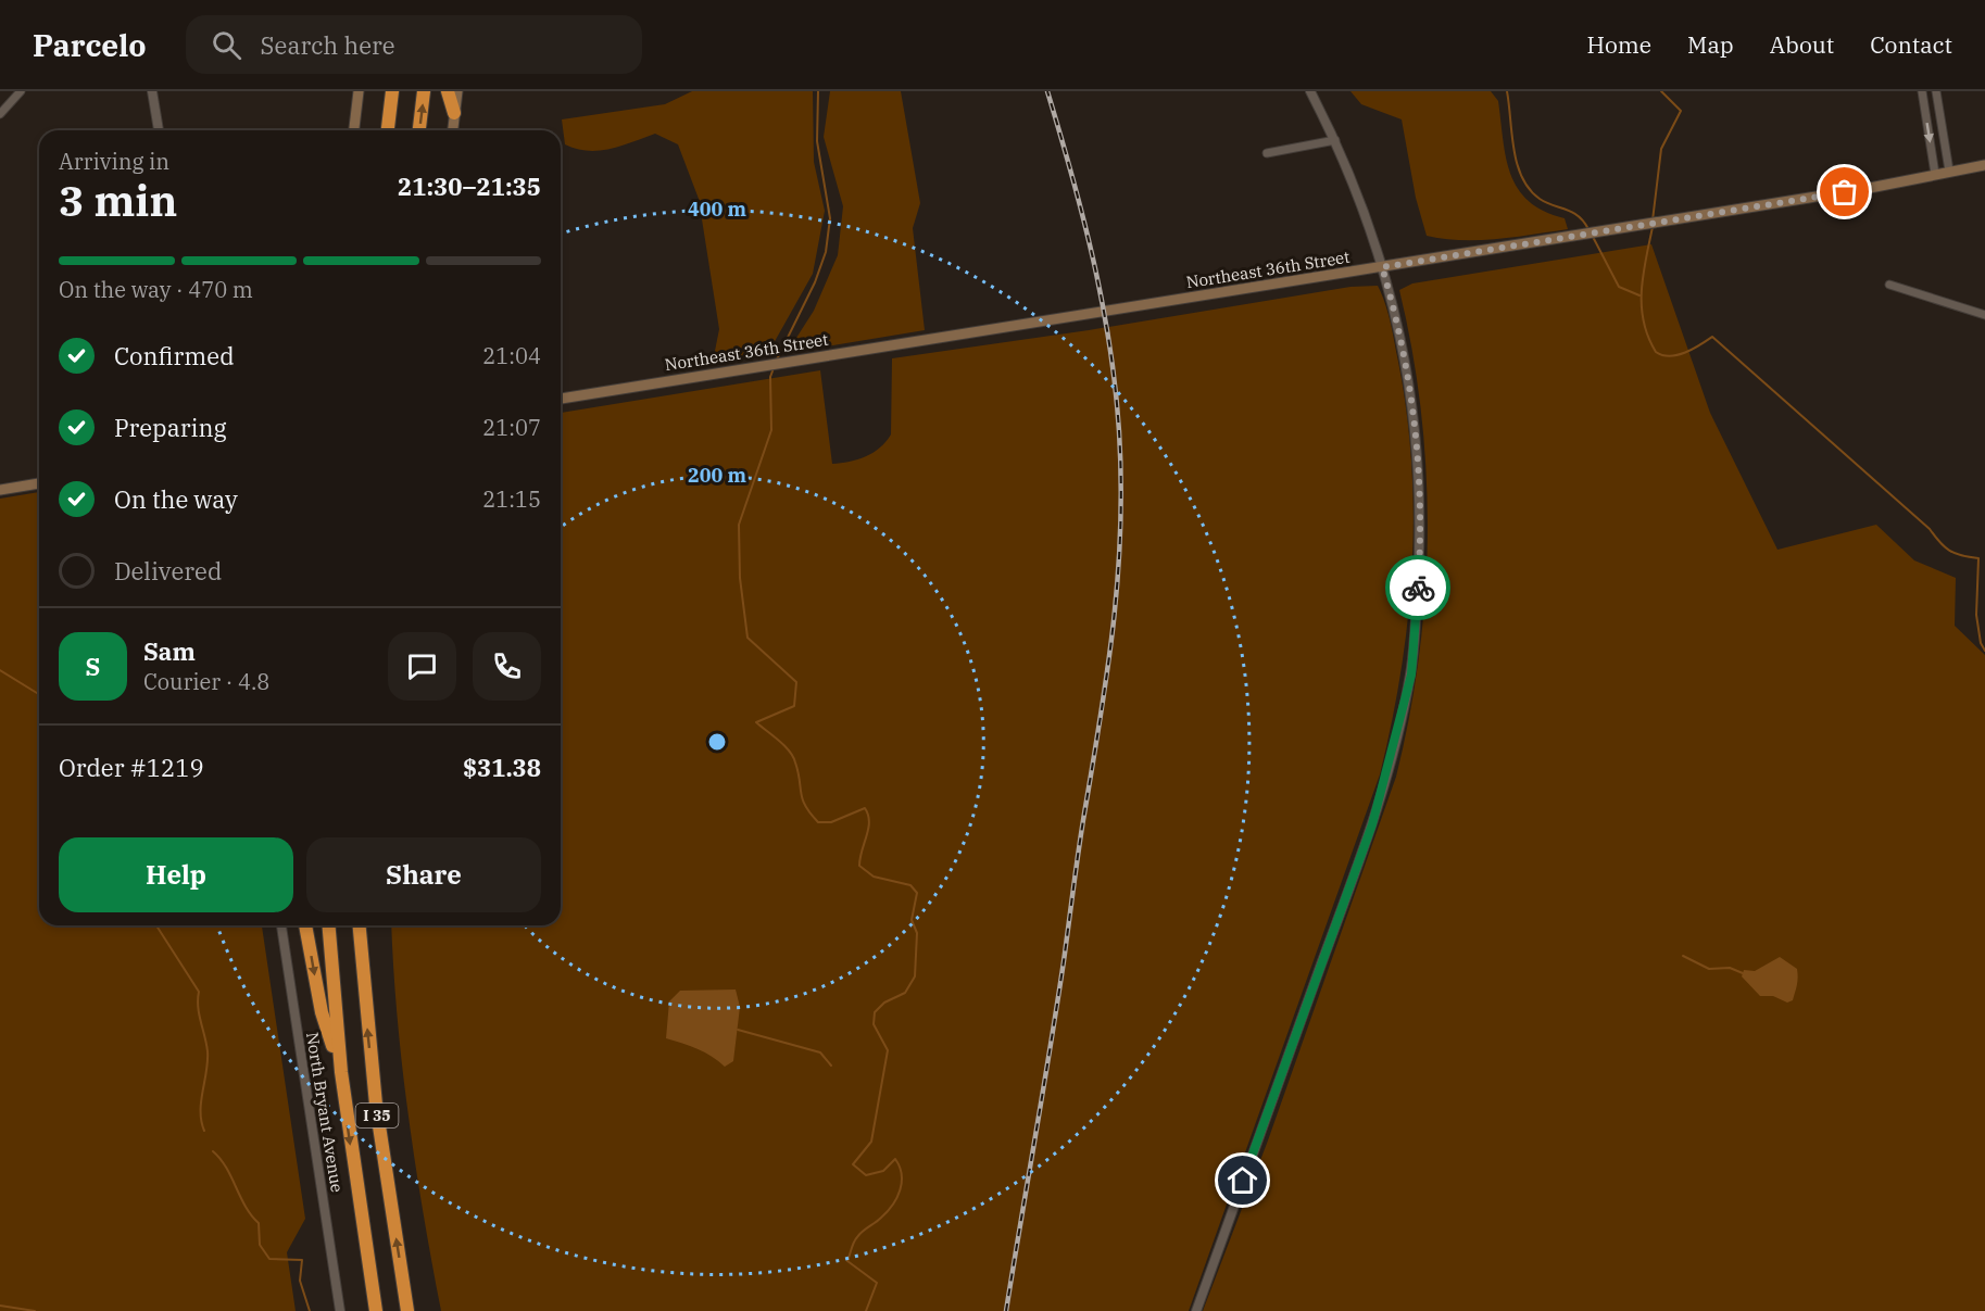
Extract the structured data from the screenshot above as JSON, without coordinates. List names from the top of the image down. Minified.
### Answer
{"streets":{"highway":["I 35"],"main road":["Northeast 36th Street"],"street":["North Bryant Avenue"]},"page":{"header":"Parcelo","search":"Search here","nav":["Home","Map","About","Contact"],"heading":["3 min","Arriving in","21:30–21:35"],"panel":["Sam","Courier · 4.8","Order #1219","$31.38"],"bar":"On the way · 470 m","list":[["Confirmed","21:04"],["Preparing","21:07"],["On the way","21:15"],"Delivered"],"round":"S","buttons":["Help","Share"]},"rings":["400 m","200 m"]}
